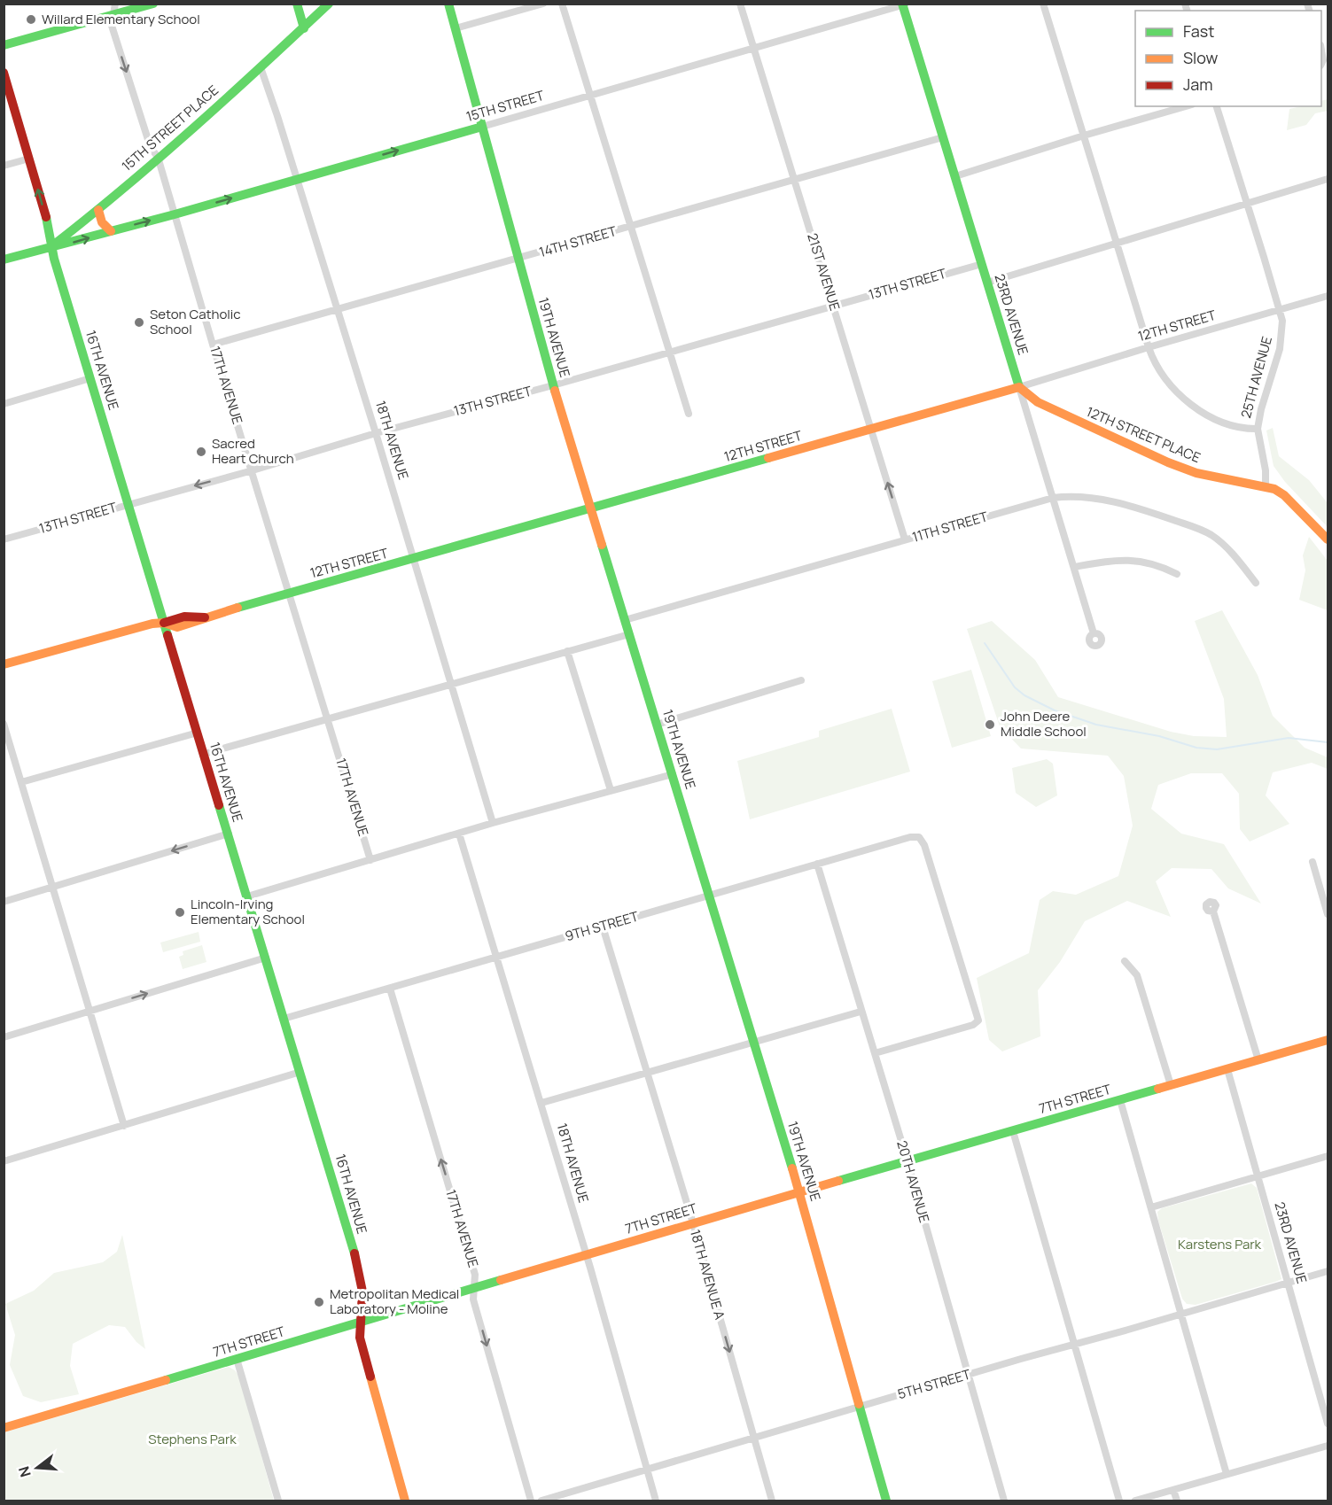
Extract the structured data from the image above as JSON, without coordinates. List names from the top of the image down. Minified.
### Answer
{"streets":{"street":["15TH STREET","15TH STREET PLACE","14TH STREET","21ST AVENUE","13TH STREET","23RD AVENUE","12TH STREET","19TH AVENUE","16TH AVENUE","25TH AVENUE","17TH AVENUE","12TH STREET PLACE","18TH AVENUE","11TH STREET","9TH STREET","7TH STREET","20TH AVENUE","18TH AVENUE A","5TH STREET"]},"crossings":[["15TH STREET","15TH STREET PLACE"],["15TH STREET","21ST AVENUE"],["15TH STREET","23RD AVENUE"],["15TH STREET","19TH AVENUE"],["15TH STREET","16TH AVENUE"],["15TH STREET","17TH AVENUE"],["15TH STREET","18TH AVENUE"],["15TH STREET PLACE","16TH AVENUE"],["15TH STREET PLACE","17TH AVENUE"],["15TH STREET PLACE","18TH AVENUE"],["14TH STREET","21ST AVENUE"],["14TH STREET","23RD AVENUE"],["14TH STREET","19TH AVENUE"],["14TH STREET","17TH AVENUE"],["14TH STREET","18TH AVENUE"],["21ST AVENUE","13TH STREET"],["21ST AVENUE","12TH STREET"],["21ST AVENUE","11TH STREET"],["13TH STREET","23RD AVENUE"],["13TH STREET","19TH AVENUE"],["13TH STREET","16TH AVENUE"],["13TH STREET","17TH AVENUE"],["13TH STREET","18TH AVENUE"],["23RD AVENUE","12TH STREET"],["23RD AVENUE","12TH STREET PLACE"],["23RD AVENUE","11TH STREET"],["23RD AVENUE","7TH STREET"],["23RD AVENUE","5TH STREET"],["12TH STREET","19TH AVENUE"],["12TH STREET","16TH AVENUE"],["12TH STREET","25TH AVENUE"],["12TH STREET","17TH AVENUE"],["12TH STREET","12TH STREET PLACE"],["12TH STREET","18TH AVENUE"],["19TH AVENUE","11TH STREET"],["19TH AVENUE","9TH STREET"],["19TH AVENUE","7TH STREET"],["19TH AVENUE","5TH STREET"],["16TH AVENUE","9TH STREET"],["16TH AVENUE","7TH STREET"],["25TH AVENUE","12TH STREET PLACE"],["17TH AVENUE","9TH STREET"],["17TH AVENUE","7TH STREET"],["18TH AVENUE","9TH STREET"],["18TH AVENUE","7TH STREET"],["18TH AVENUE","5TH STREET"],["9TH STREET","20TH AVENUE"],["9TH STREET","18TH AVENUE A"],["7TH STREET","20TH AVENUE"],["7TH STREET","18TH AVENUE A"],["20TH AVENUE","5TH STREET"],["18TH AVENUE A","5TH STREET"]],"one_way":["15TH STREET","18TH AVENUE A"],"parks":["Karstens Park","Stephens Park"],"places":["Willard Elementary School","Seton Catholic School","Sacred Heart Church","John Deere Middle School","Lincoln-Irving Elementary School","Metropolitan Medical Laboratory - Moline"],"legend":["Fast","Slow","Jam"],"north":"left"}
